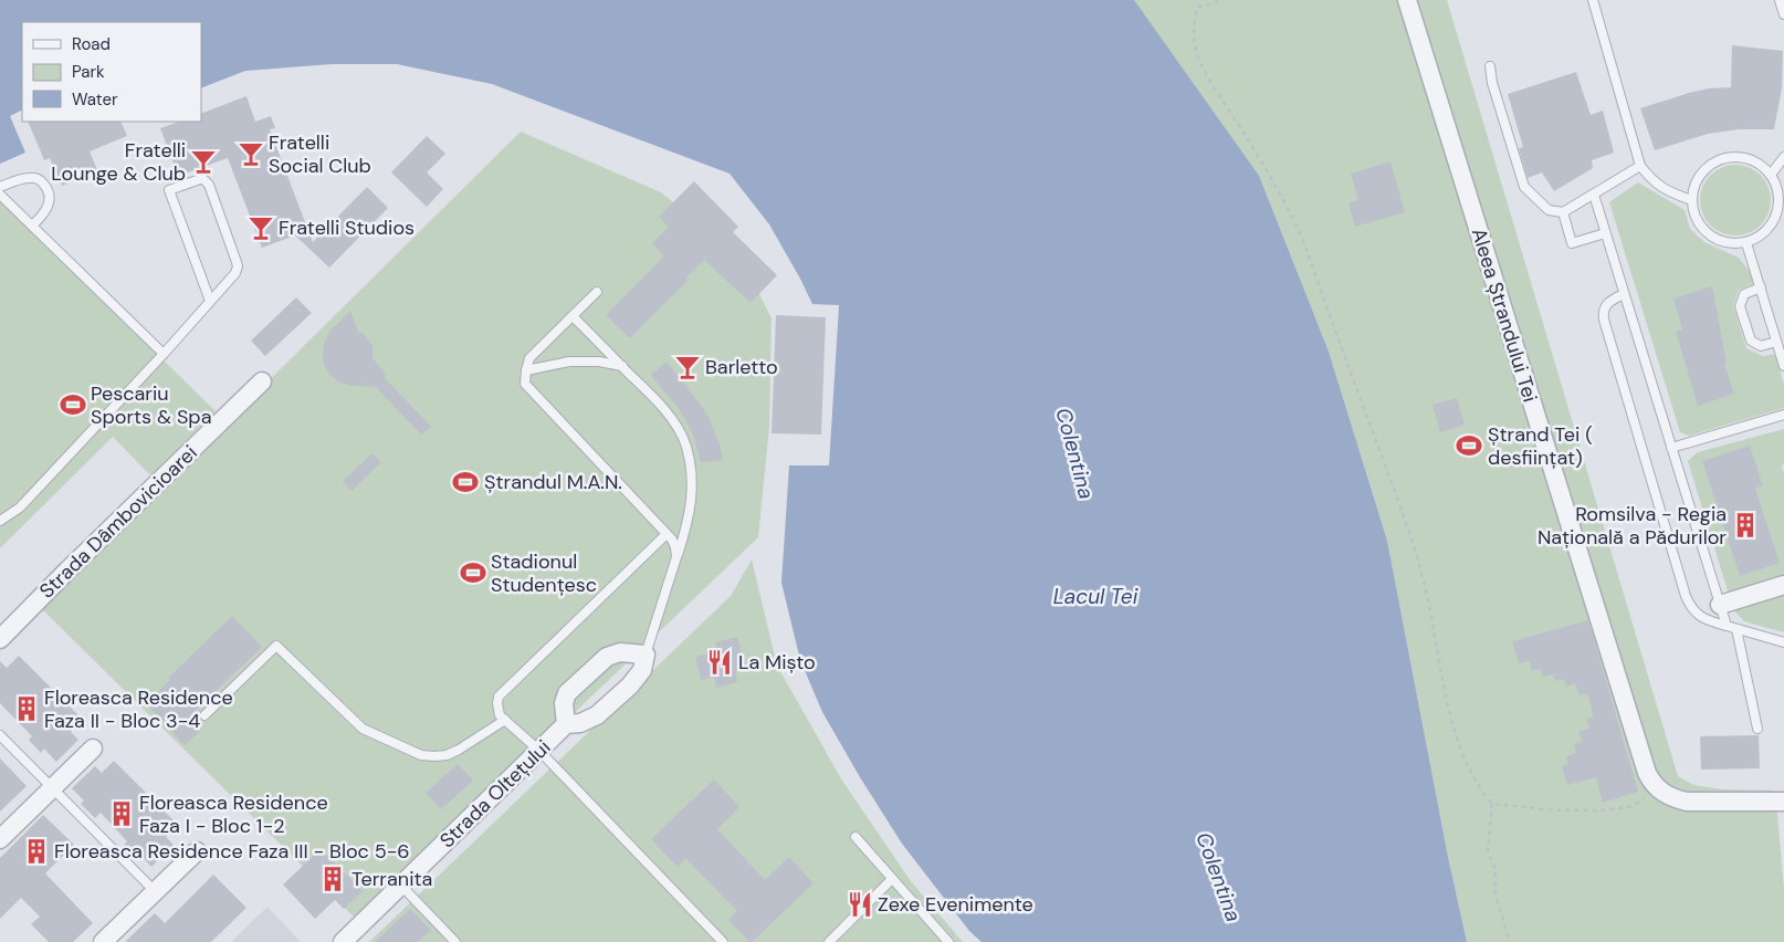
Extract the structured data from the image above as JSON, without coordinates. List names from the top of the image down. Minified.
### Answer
{"streets":{"street":["Aleea Ștrandului Tei","Strada Dâmbovicioarei","Strada Oltețului"]},"water":["Colentina","Lacul Tei"],"places":{"bar":["Fratelli Social Club","Fratelli Lounge & Club","Fratelli Studios","Barletto"],"sports":["Pescariu Sports & Spa","Ștrand Tei ( desființat)","Ștrandul M.A.N.","Stadionul Studențesc"],"building":["Romsilva - Regia Națională a Pădurilor","Floreasca Residence Faza II - Bloc 3-4","Floreasca Residence Faza I - Bloc 1-2","Floreasca Residence Faza III - Bloc 5-6","Terranita"],"restaurant":["La Mișto","Zexe Evenimente"]},"legend":["Road","Park","Water"]}
